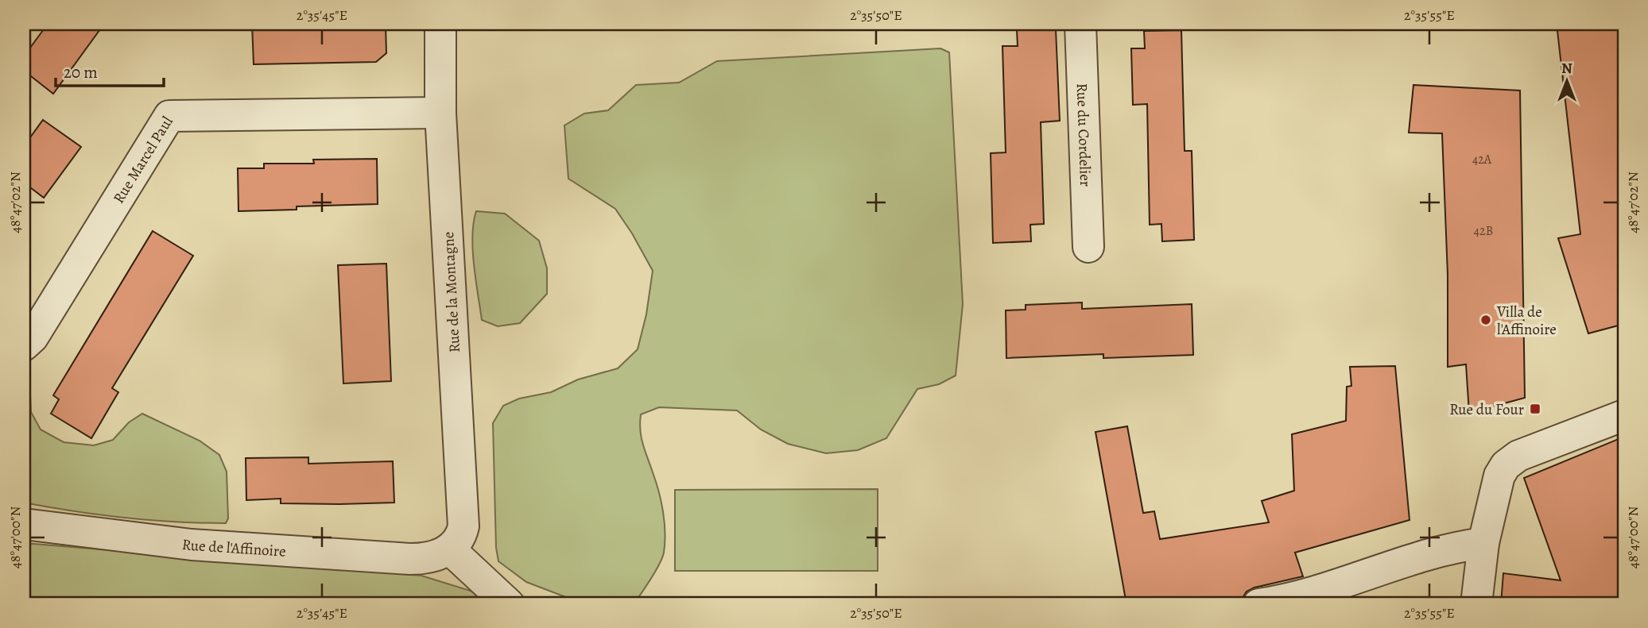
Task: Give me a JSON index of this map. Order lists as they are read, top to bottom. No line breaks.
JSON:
{"streets":{"street":["Rue du Cordelier","Rue Marcel Paul","Rue de la Montagne","Rue de l'Affinoire"]},"crossings":[["Rue Marcel Paul","Rue de la Montagne"],["Rue de la Montagne","Rue de l'Affinoire"]],"places":{"other":["Villa de l'Affinoire"],"transit":["Rue du Four"]},"house_numbers":["42A","42B"],"scale_bar":"20 m","north":"top","coordinates":["2°35'45\"E","2°35'50\"E","2°35'55\"E","48°47'02\"N","48°47'00\"N"]}
